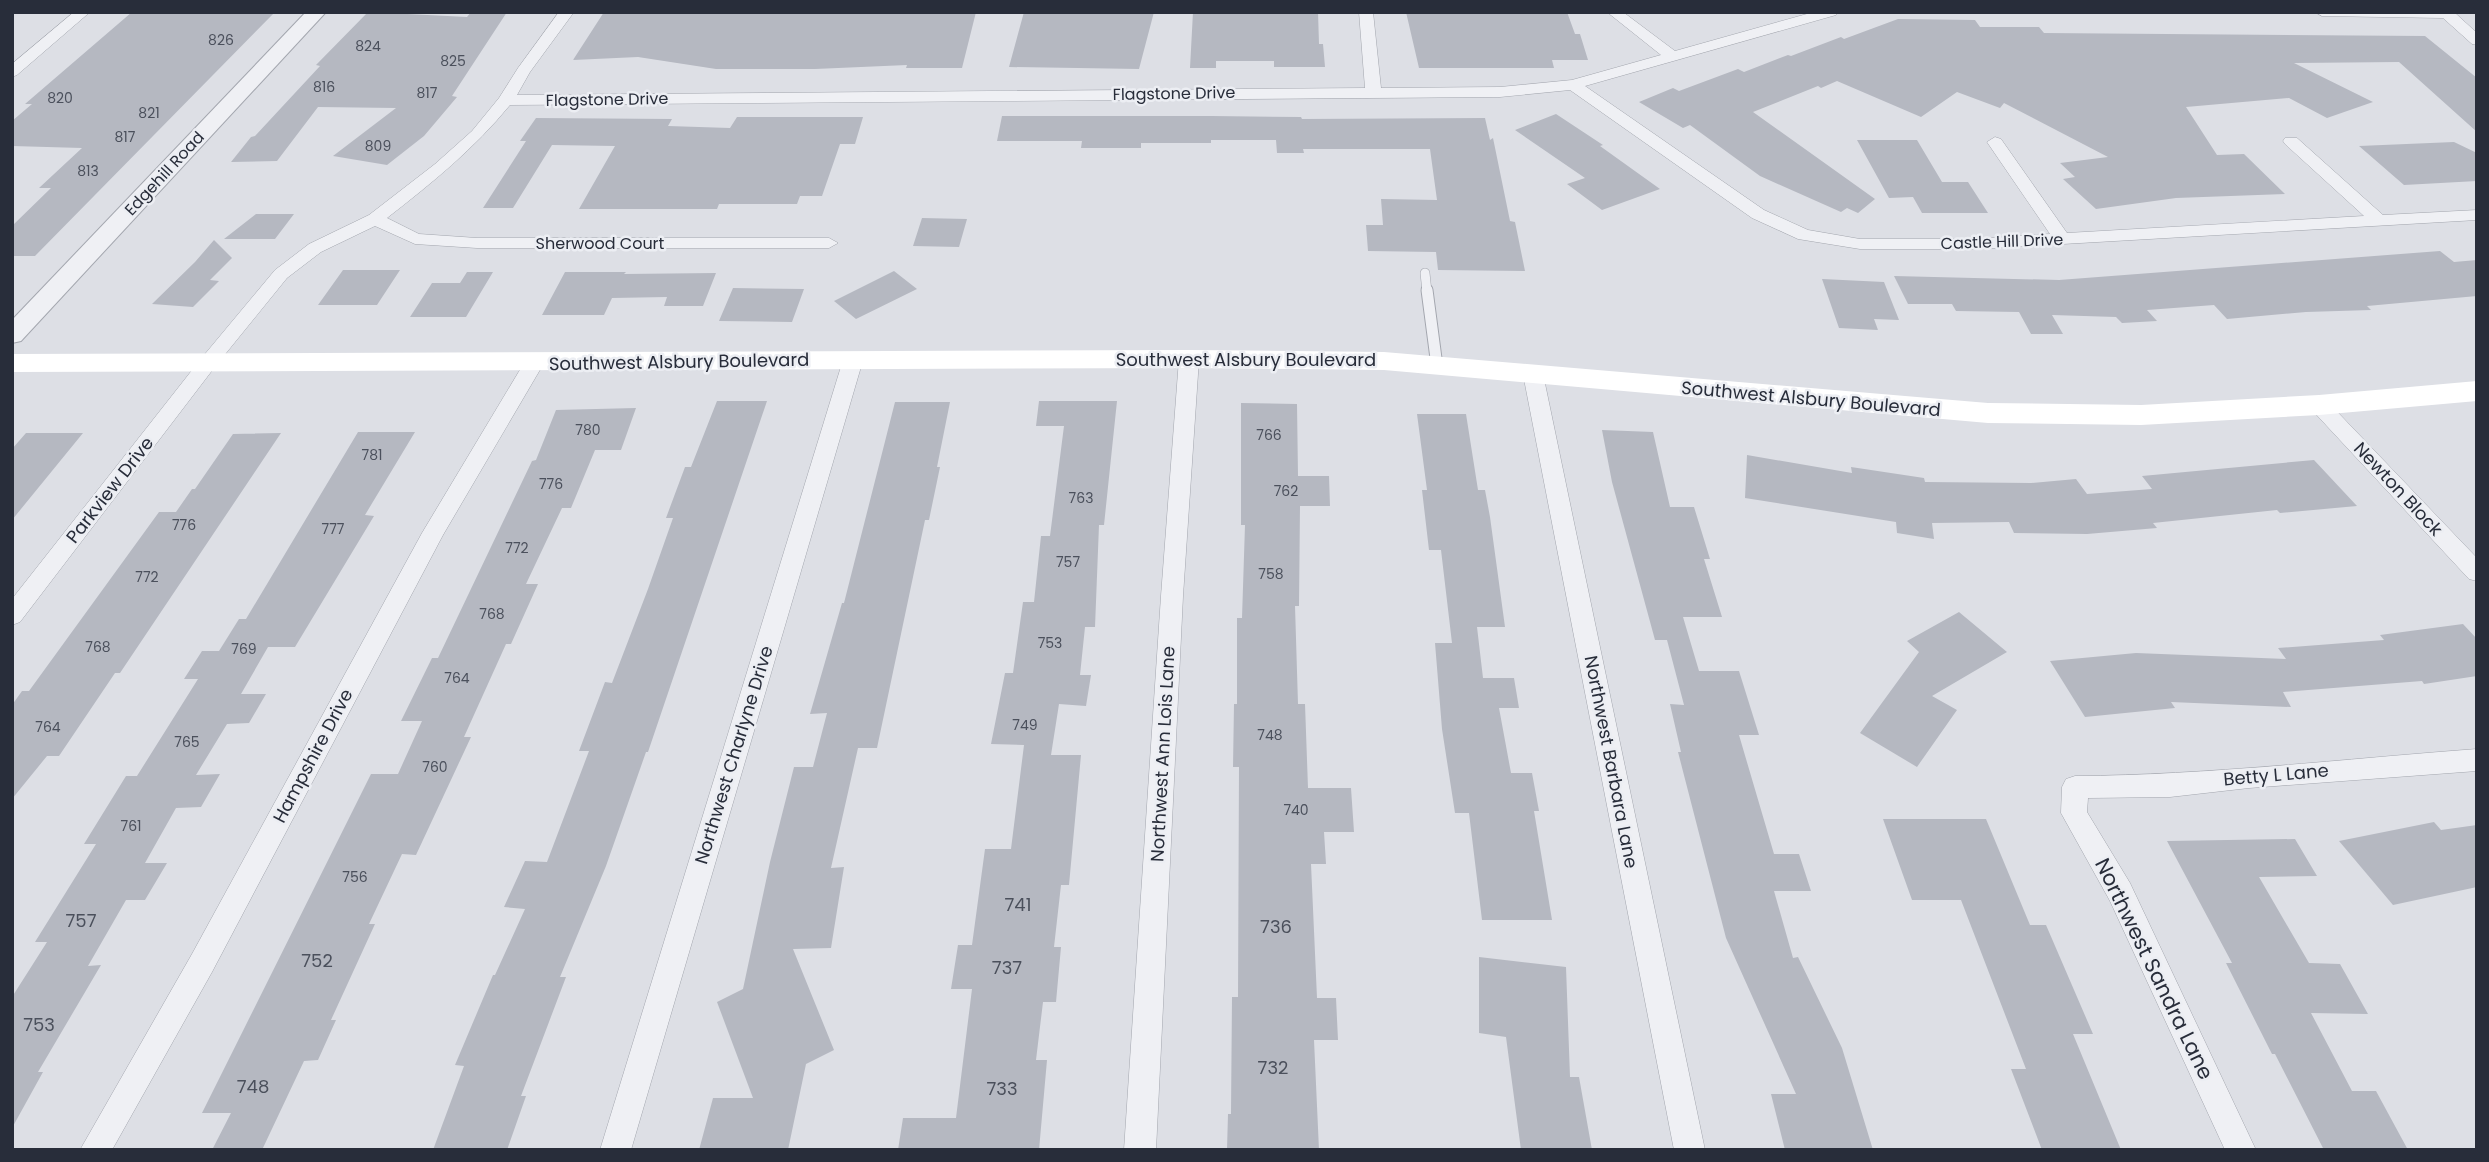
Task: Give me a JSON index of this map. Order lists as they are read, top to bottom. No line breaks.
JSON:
{"streets":{"main road":["Southwest Alsbury Boulevard"],"street":["Flagstone Drive","Edgehill Road","Castle Hill Drive","Sherwood Court","Newton Block","Parkview Drive","Northwest Ann Lois Lane","Northwest Charlyne Drive","Hampshire Drive","Northwest Barbara Lane","Betty L Lane","Northwest Sandra Lane"]},"crossings":[["Flagstone Drive","Castle Hill Drive"],["Flagstone Drive","Parkview Drive"],["Sherwood Court","Parkview Drive"],["Southwest Alsbury Boulevard","Newton Block"],["Southwest Alsbury Boulevard","Parkview Drive"],["Southwest Alsbury Boulevard","Northwest Ann Lois Lane"],["Southwest Alsbury Boulevard","Northwest Charlyne Drive"],["Southwest Alsbury Boulevard","Hampshire Drive"],["Southwest Alsbury Boulevard","Northwest Barbara Lane"],["Betty L Lane","Northwest Sandra Lane"]],"house_numbers":["826","824","825","816","817","820","821","817","809","813","780","766","781","776","762","763","776","777","772","757","758","772","768","753","768","769","764","749","764","748","765","760","740","761","756","741","757","736","752","737","753","732","748","733"]}
